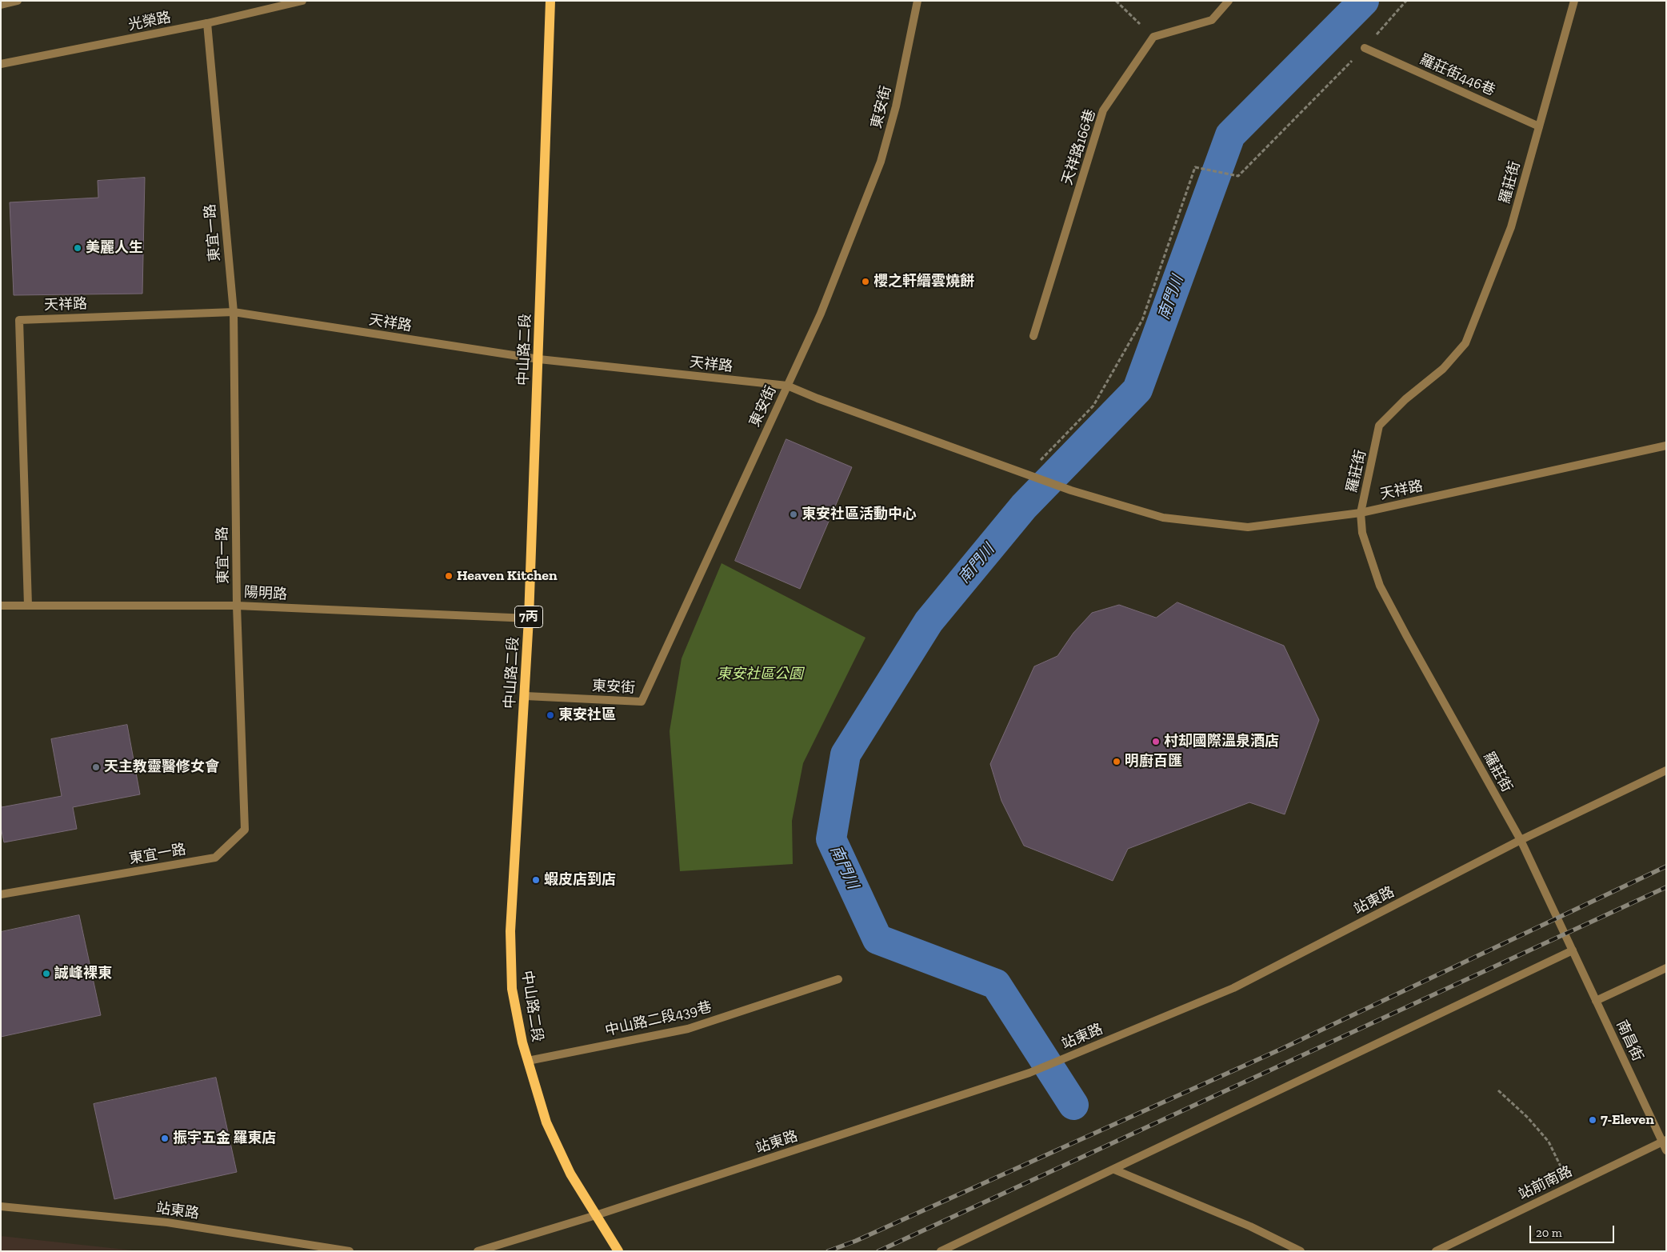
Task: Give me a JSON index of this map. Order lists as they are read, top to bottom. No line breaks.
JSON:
{"streets":{"main road":["中山路二段","7丙"],"street":["光榮路","羅莊街446巷","東安街","天祥路166巷","羅莊街","東宜一路","天祥路","陽明路","站東路","中山路二段439巷","南昌街","站前南路"]},"crossings":[["光榮路","東宜一路"],["羅莊街446巷","羅莊街"],["東安街","天祥路"],["東安街","中山路二段"],["羅莊街","天祥路"],["羅莊街","站東路"],["羅莊街","南昌街"],["東宜一路","天祥路"],["東宜一路","陽明路"],["天祥路","中山路二段"],["天祥路","陽明路"],["中山路二段","陽明路"],["中山路二段","站東路"],["中山路二段","中山路二段439巷"],["南昌街","站前南路"]],"water":["南門川"],"parks":["東安社區公園"],"places":["美麗人生","櫻之軒縉雲燒餅","東安社區活動中心","Heaven Kitchen","東安社區","村却國際溫泉酒店","明廚百匯","天主教靈醫修女會","蝦皮店到店","誠峰裸東","7-Eleven","振宇五金 羅東店"],"scale_bar":"20 m"}
